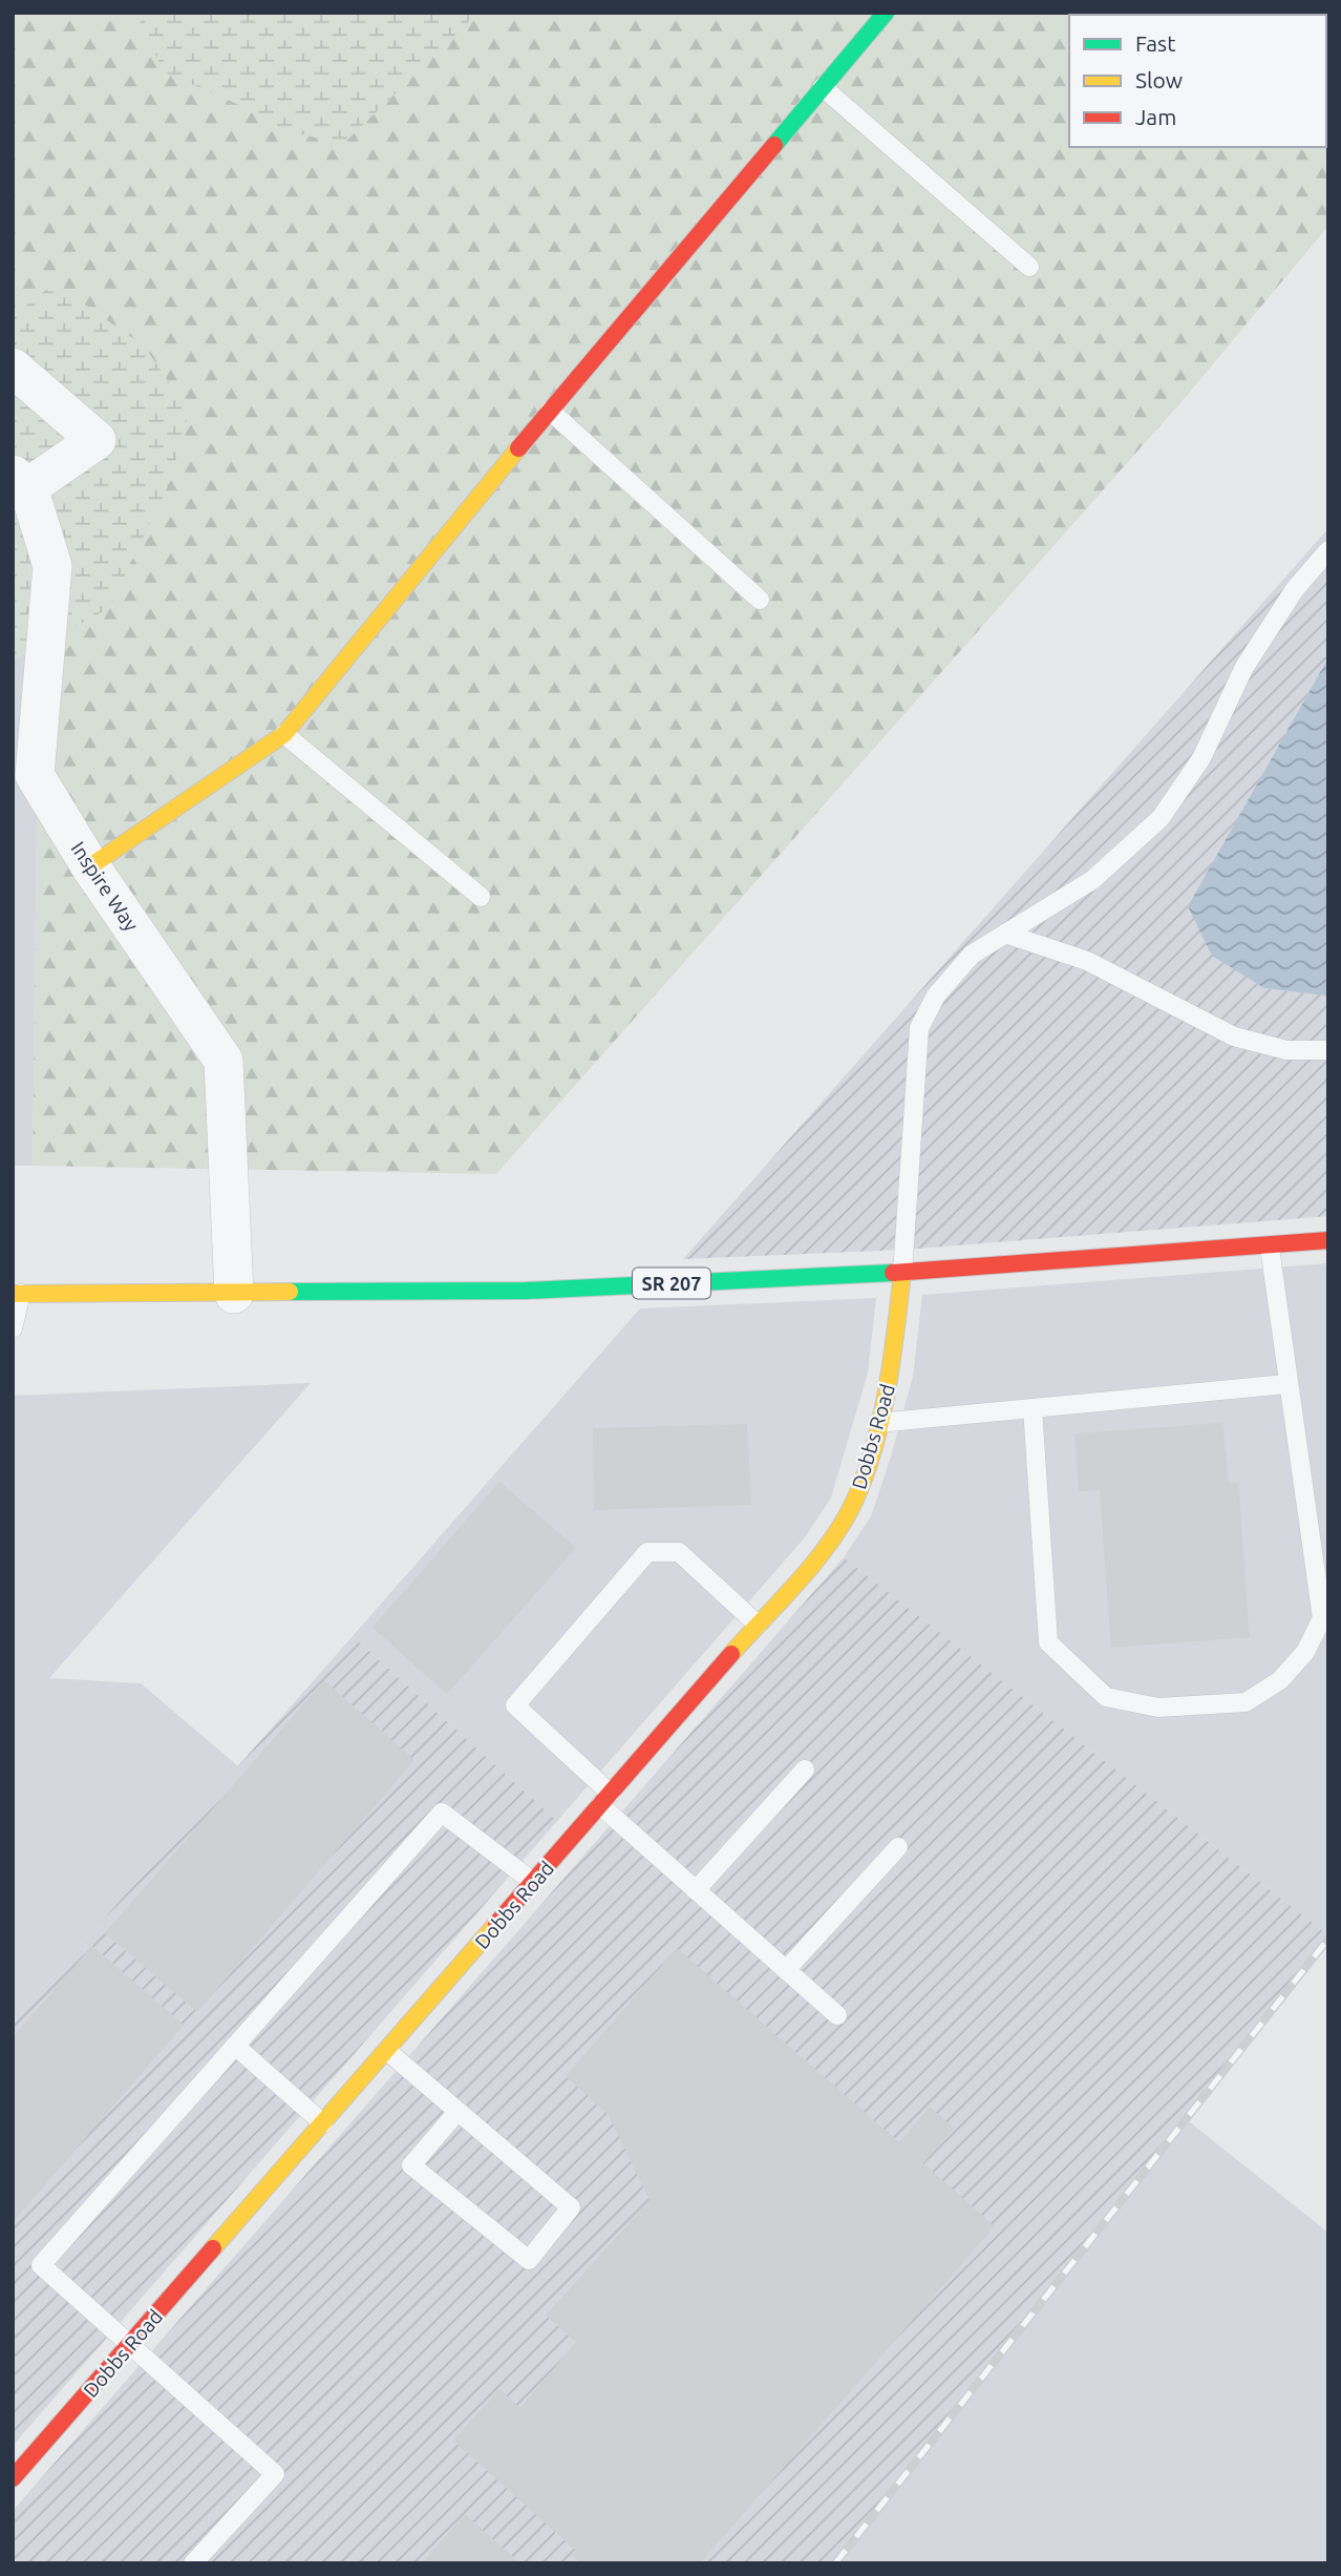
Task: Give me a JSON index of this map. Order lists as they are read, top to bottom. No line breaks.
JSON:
{"streets":{"main road":["SR 207","Dobbs Road"],"street":["Inspire Way"]},"crossings":[["Inspire Way","SR 207"],["SR 207","Dobbs Road"]],"legend":["Fast","Slow","Jam"]}
